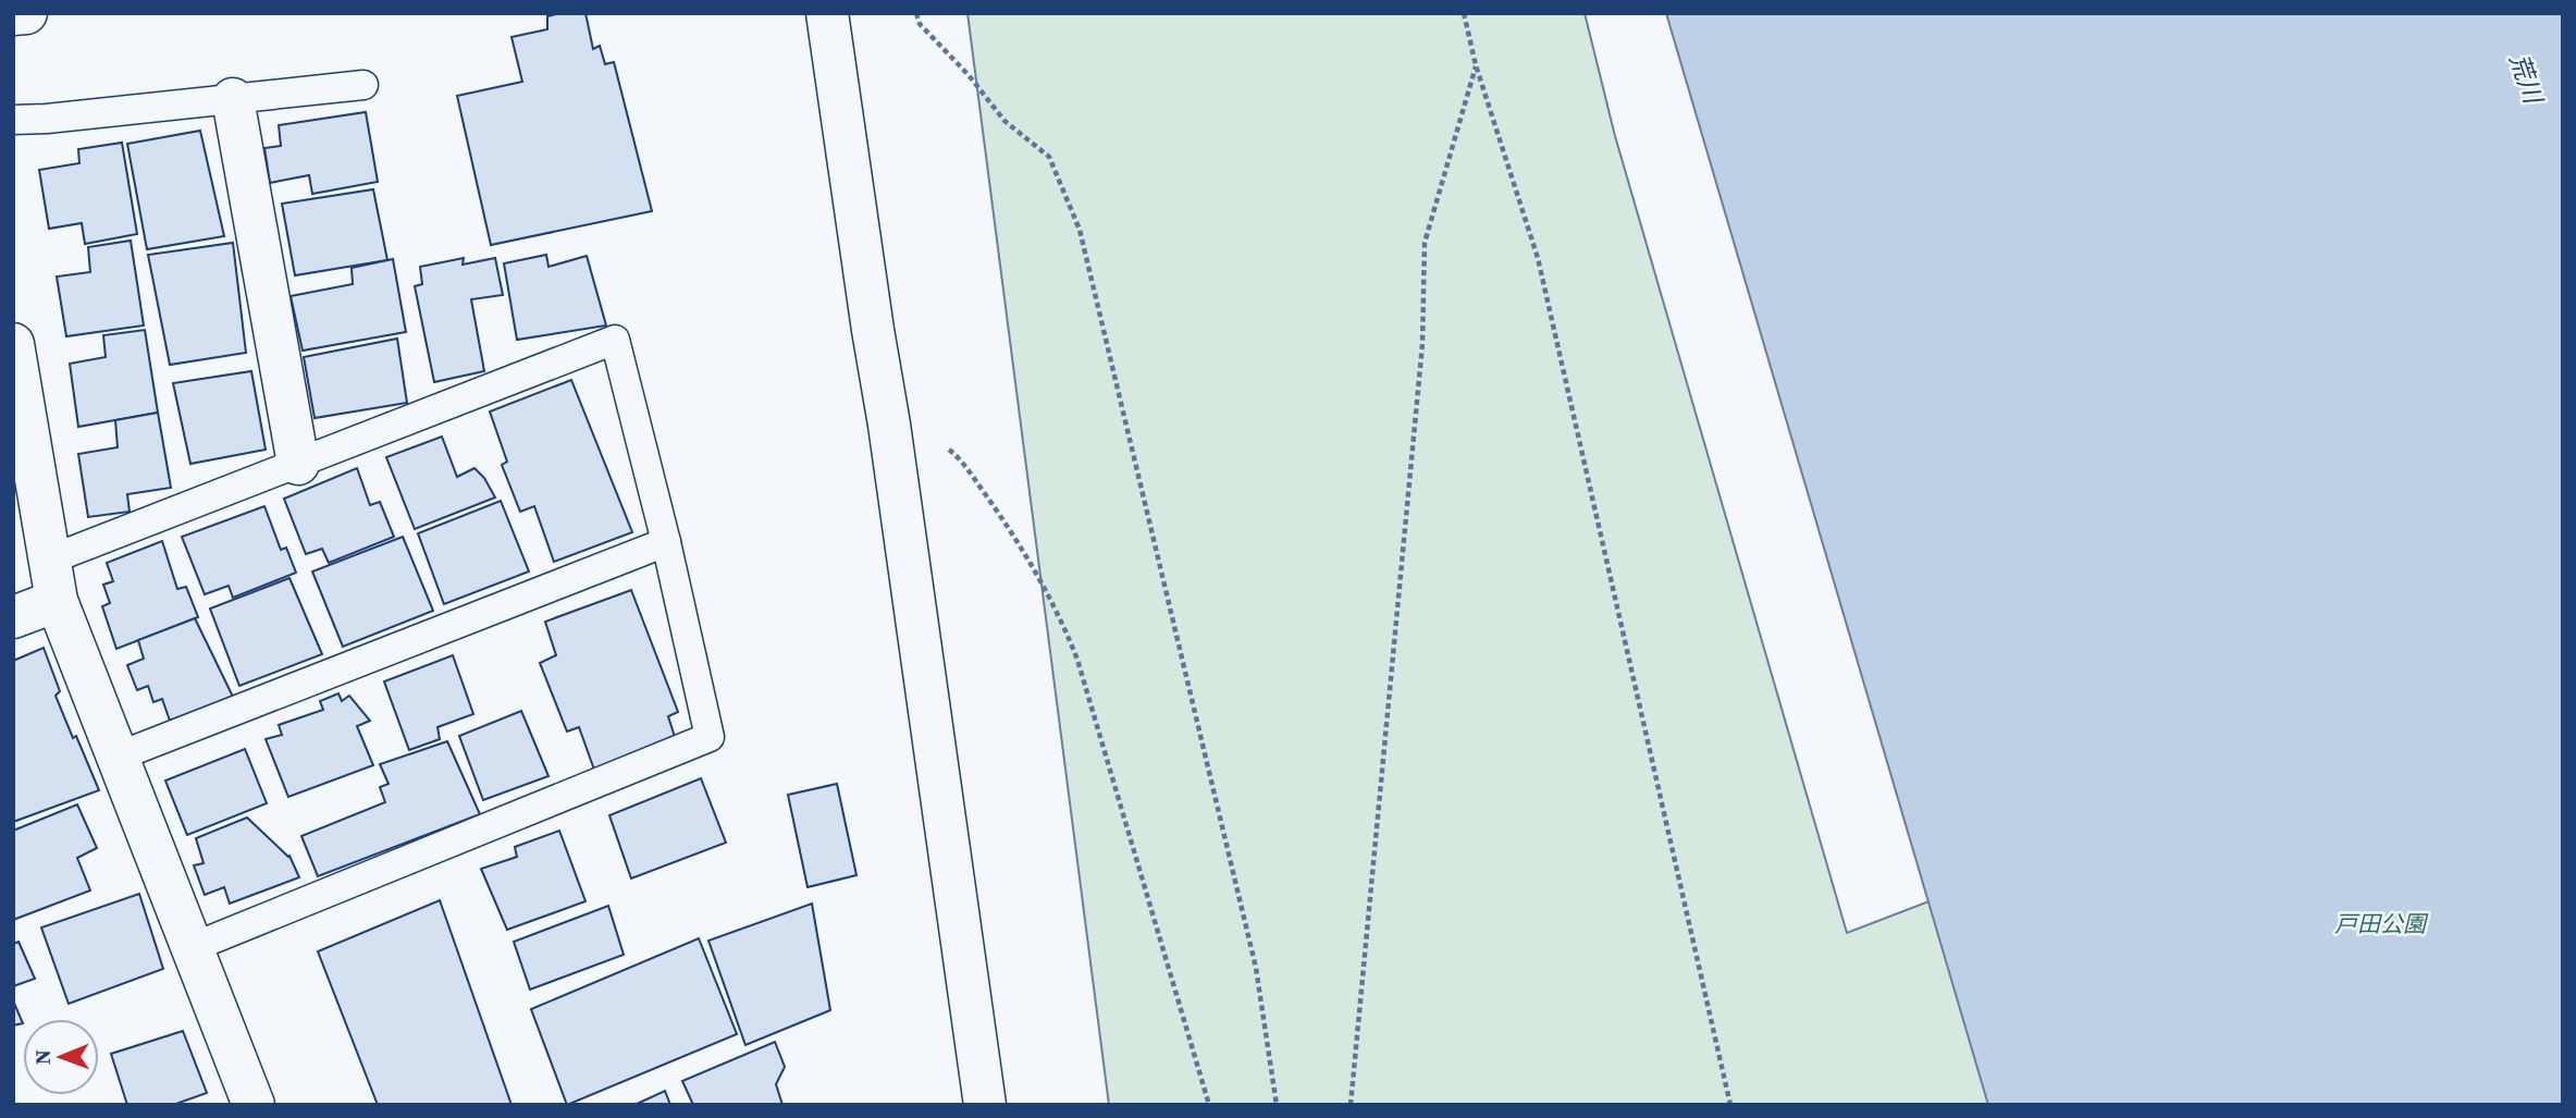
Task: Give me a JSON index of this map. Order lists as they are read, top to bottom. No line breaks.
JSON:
{"water":["荒川"],"parks":["戸田公園"],"north":"left"}
